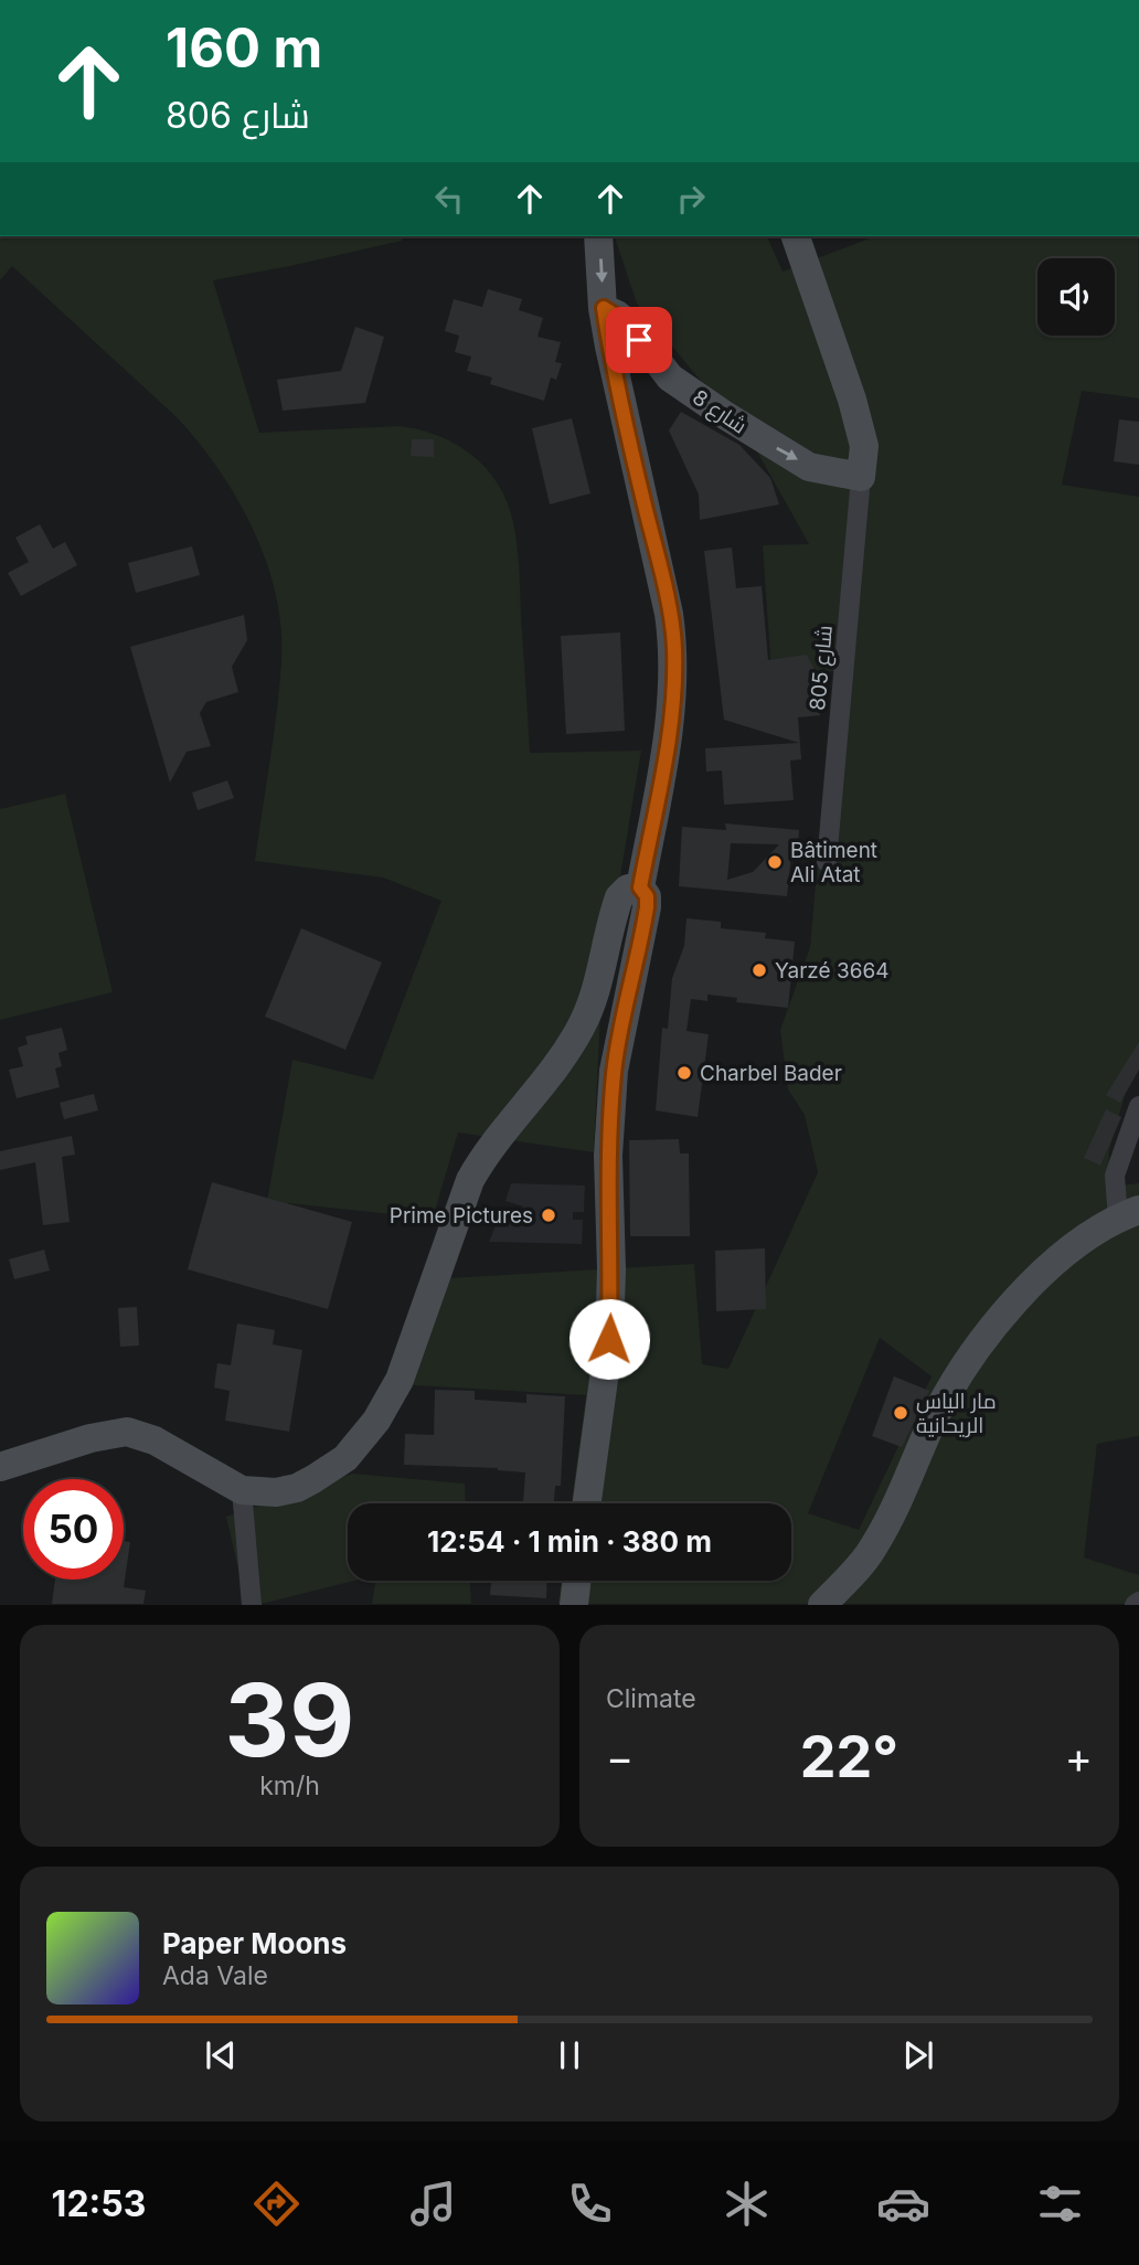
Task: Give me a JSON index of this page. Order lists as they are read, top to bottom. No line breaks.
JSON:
{"streets":{"main road":["شارع 8"],"street":["شارع 805"]},"crossings":[["شارع 8","شارع 805"]],"one_way":["شارع 8"],"places":["Bâtiment Ali Atat","Yarzé 3664","Charbel Bader","Prime Pictures","مار الياس الريحانية"],"page":{"turn":["160 m","شارع 806"],"limit":"50","trip":"12:54 · 1 min · 380 m","tile":[["39","km/h"],"Climate"],"heat":["−","22°","+"],"song":["Paper Moons","Ada Vale"],"tabs":"12:53"}}
